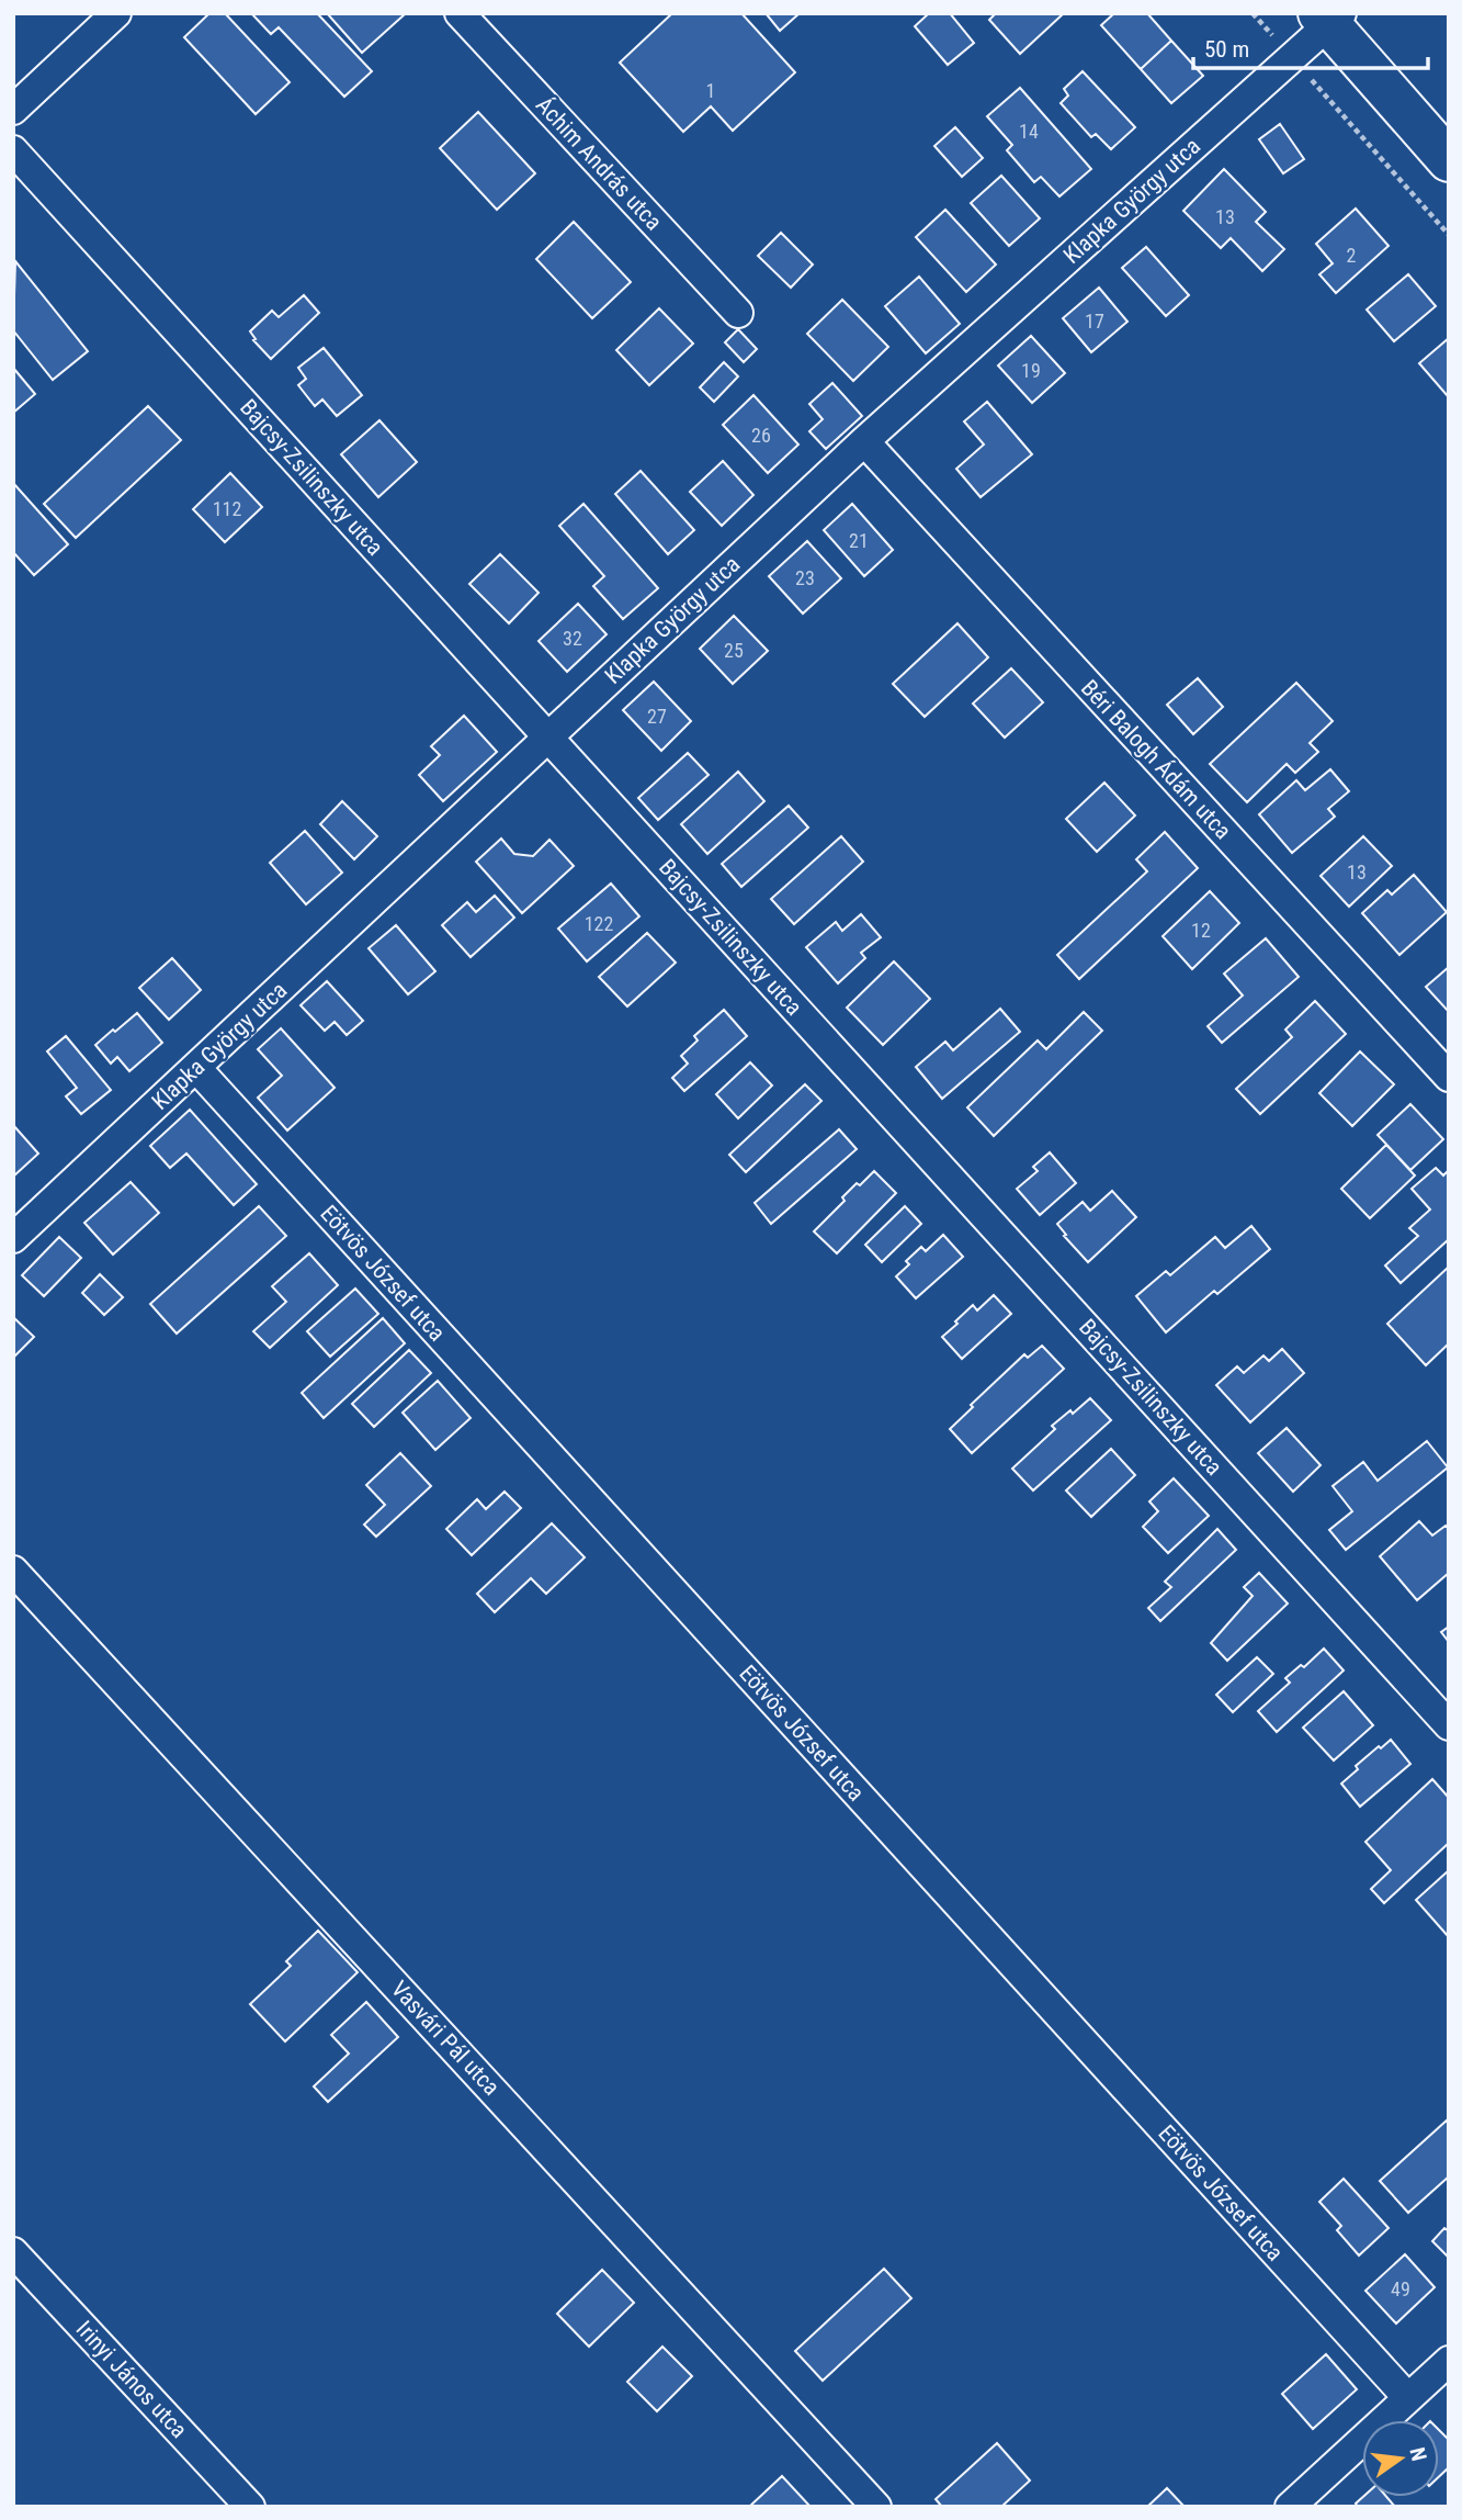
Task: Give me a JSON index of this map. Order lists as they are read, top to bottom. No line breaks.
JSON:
{"streets":{"street":["Áchim András utca","Klapka György utca","Bajcsy-Zsilinszky utca","Béri Balogh Ádám utca","Eötvös József utca","Vasvári Pál utca","Irinyi János utca"]},"crossings":[["Klapka György utca","Bajcsy-Zsilinszky utca"],["Klapka György utca","Béri Balogh Ádám utca"],["Klapka György utca","Eötvös József utca"]],"house_numbers":["1","14","13","2","17","19","26","112","21","23","32","25","27","13","122","12","49"],"scale_bar":"50 m","north":"right"}
